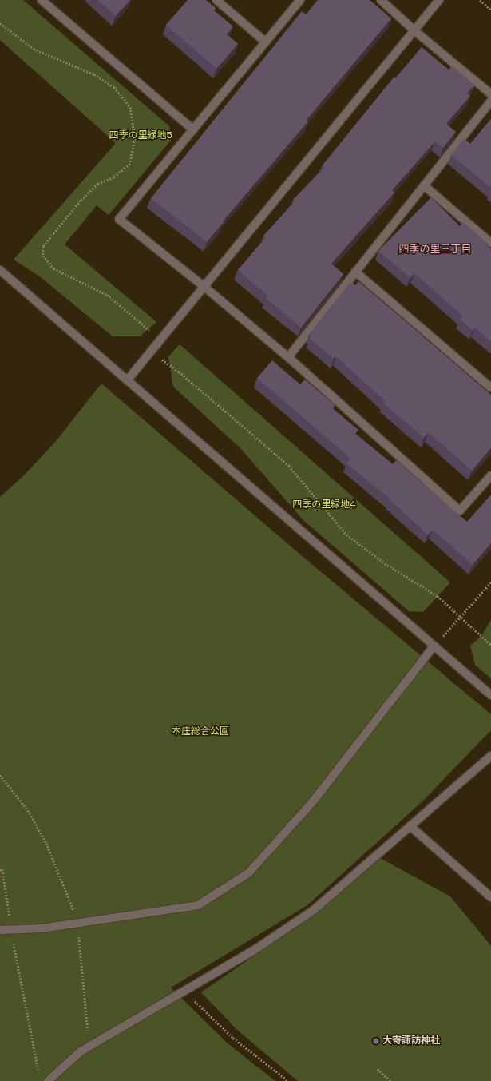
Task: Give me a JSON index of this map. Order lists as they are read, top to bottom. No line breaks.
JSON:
{"districts":["四季の里三丁目"],"parks":["四季の里緑地5","四季の里緑地4","本庄総合公園"],"places":["大寄諏訪神社"]}
